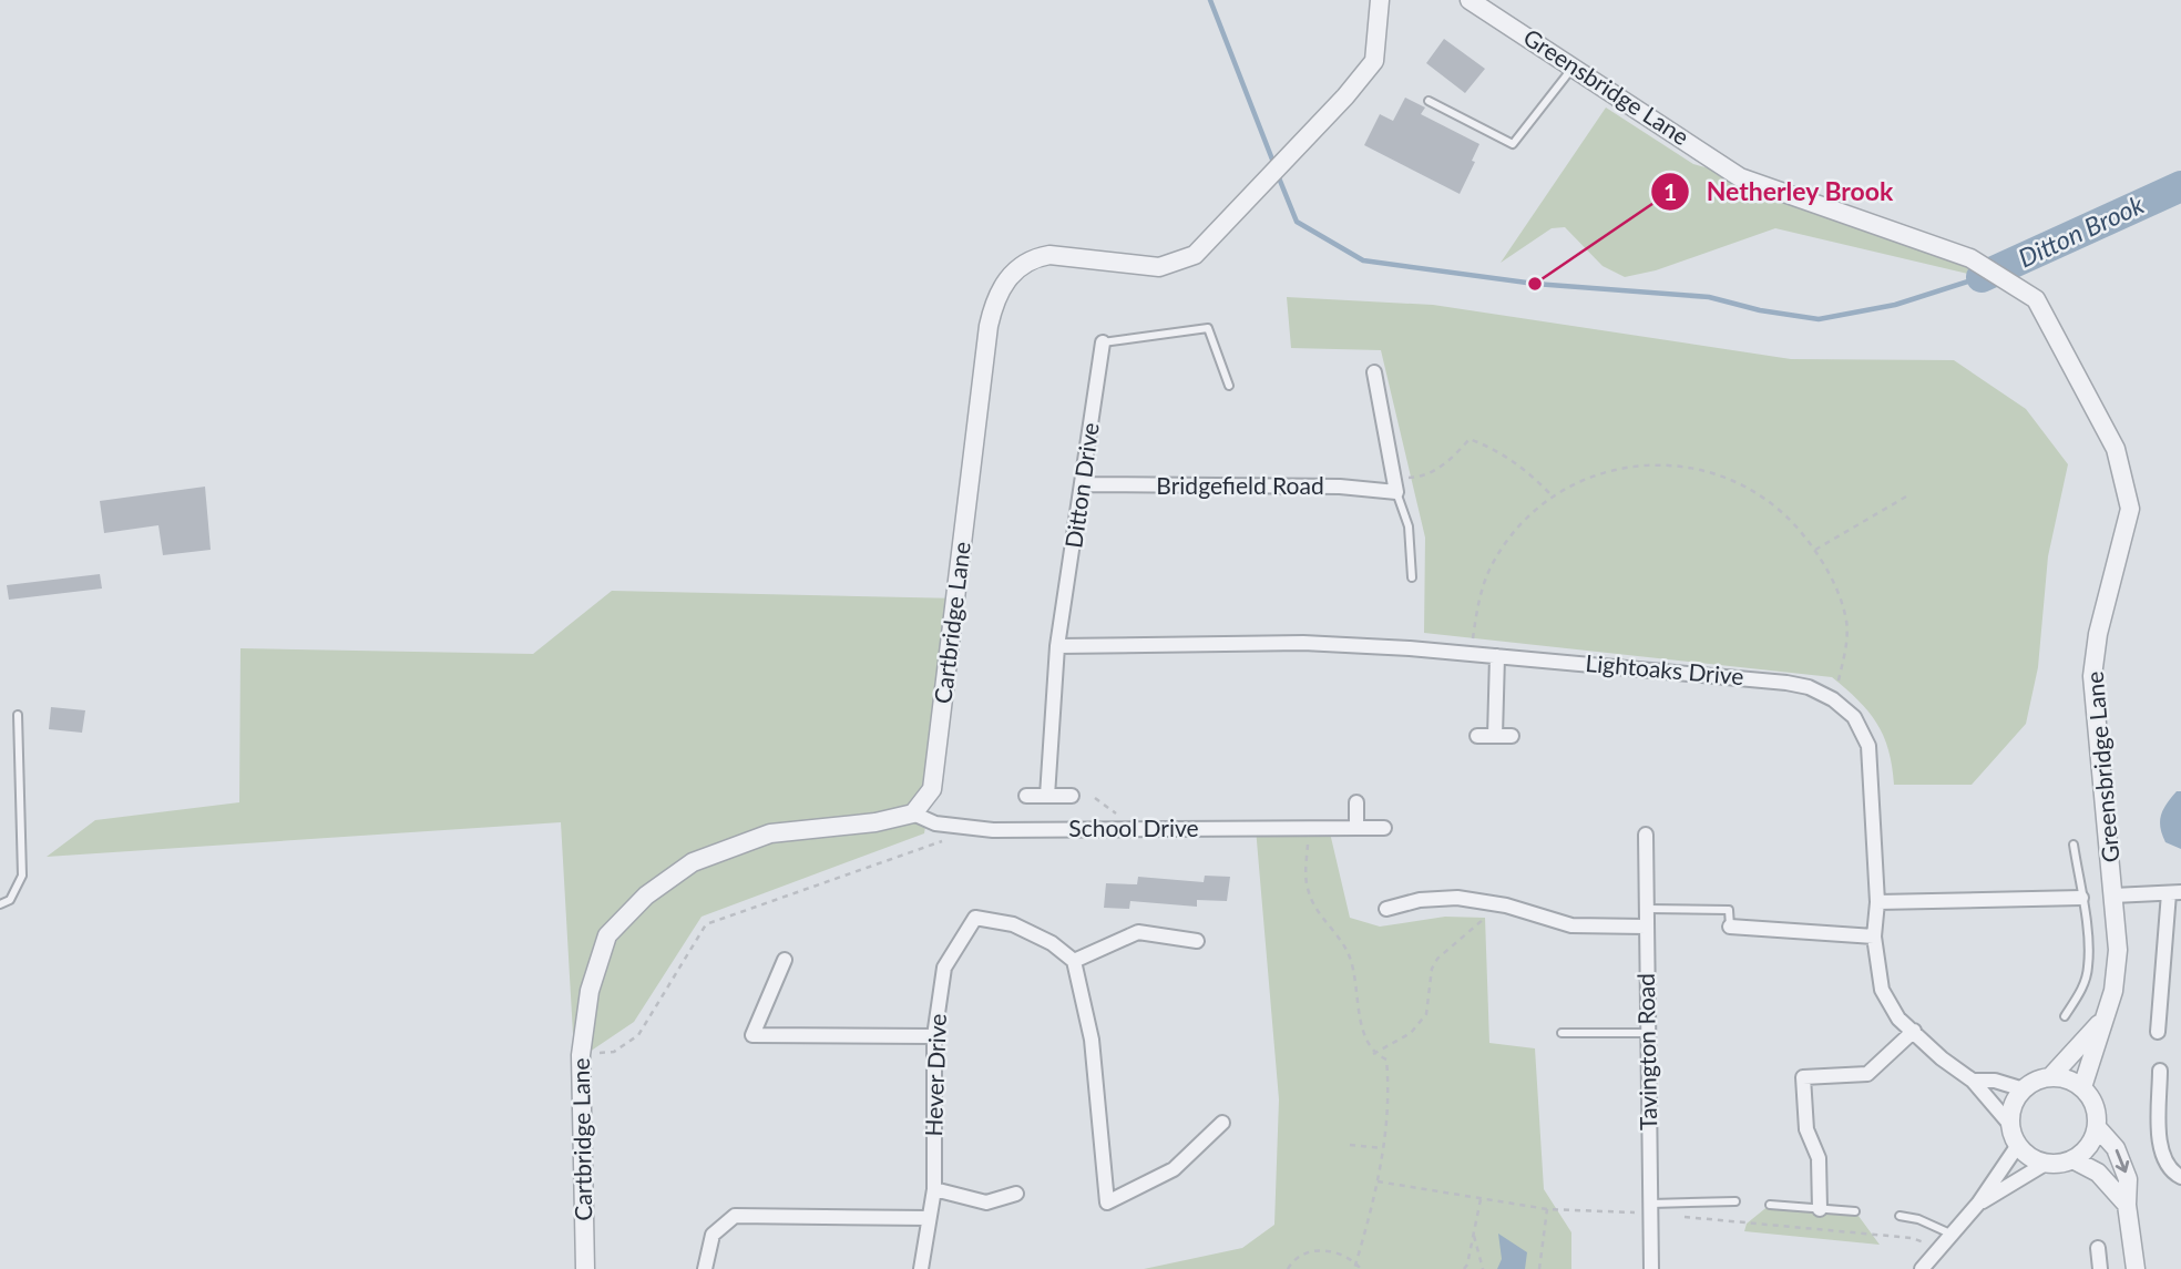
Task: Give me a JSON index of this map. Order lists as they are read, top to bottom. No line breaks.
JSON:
{"streets":{"street":["Greensbridge Lane","Ditton Drive","Bridgefield Road","Cartbridge Lane","Lightoaks Drive","School Drive","Tavington Road","Hever Drive"]},"crossings":[["Greensbridge Lane","Lightoaks Drive"],["Ditton Drive","Bridgefield Road"],["Ditton Drive","Lightoaks Drive"],["Cartbridge Lane","School Drive"]],"water":["Ditton Brook"],"places":["Netherley Brook"]}
